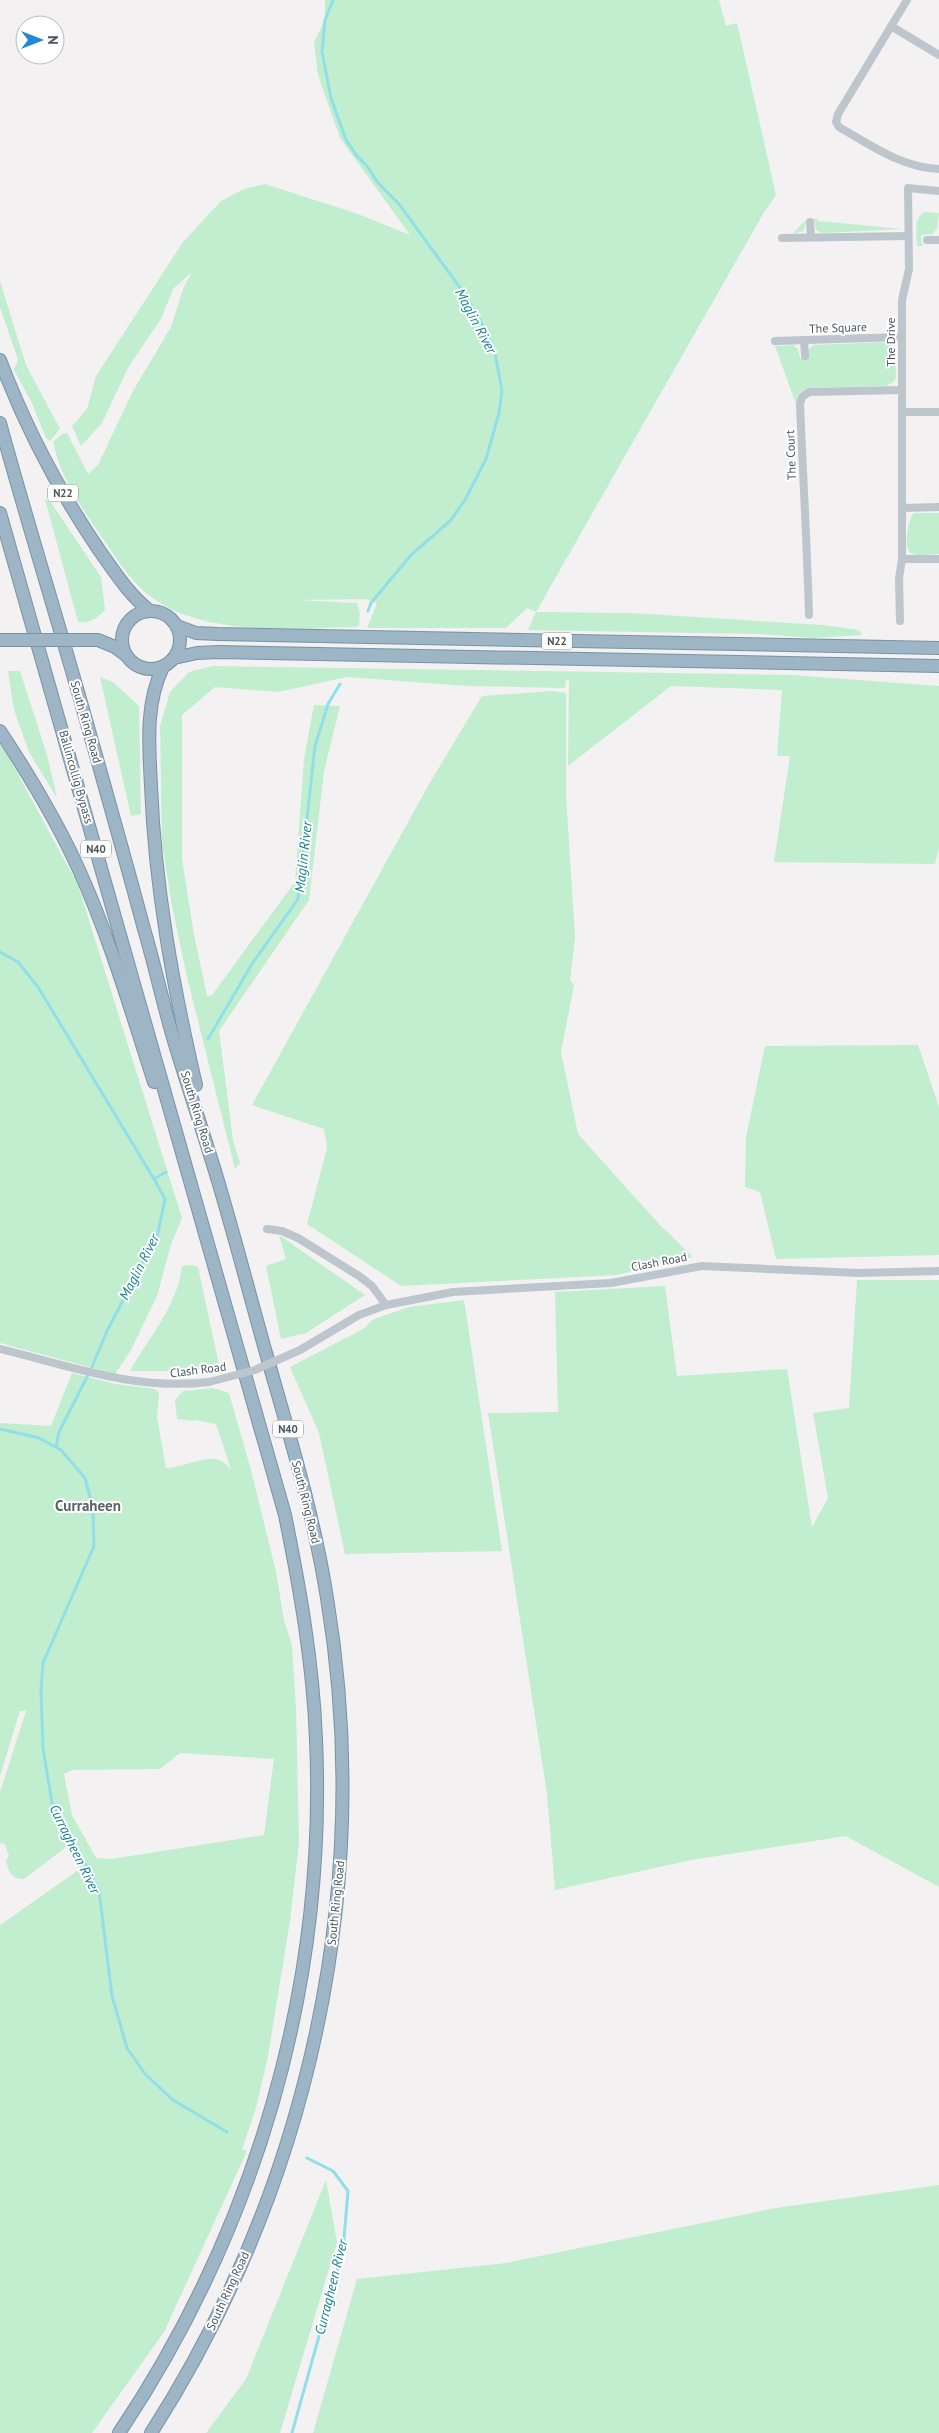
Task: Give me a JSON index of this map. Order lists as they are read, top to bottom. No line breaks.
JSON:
{"streets":{"highway":["N22","South Ring Road","Ballincollig Bypass","N40"],"street":["The Square","The Drive","The Court","Clash Road"]},"crossings":[["The Square","The Drive"],["The Drive","The Court"],["South Ring Road","Ballincollig Bypass"]],"districts":["Curraheen"],"water":["Maglin River","Curragheen River"],"north":"right"}
